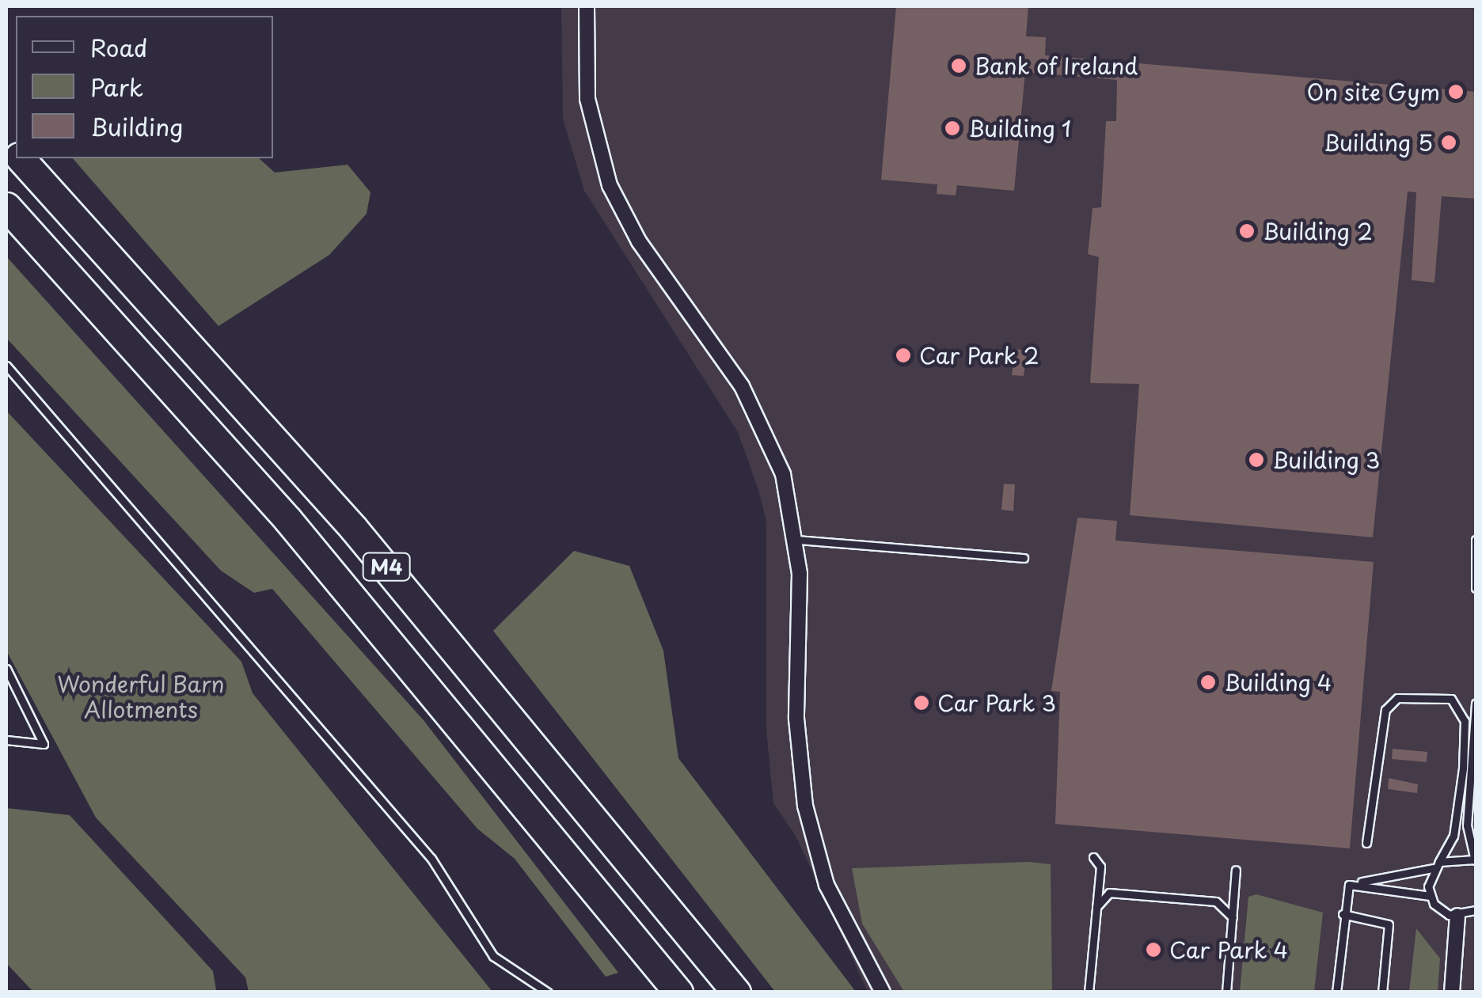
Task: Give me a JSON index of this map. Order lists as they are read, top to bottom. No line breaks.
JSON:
{"streets":{"highway":["M4"]},"parks":["Wonderful Barn Allotments"],"places":["Bank of Ireland","On site Gym","Building 1","Building 5","Building 2","Car Park 2","Building 3","Building 4","Car Park 3","Car Park 4"],"legend":["Road","Park","Building"]}
